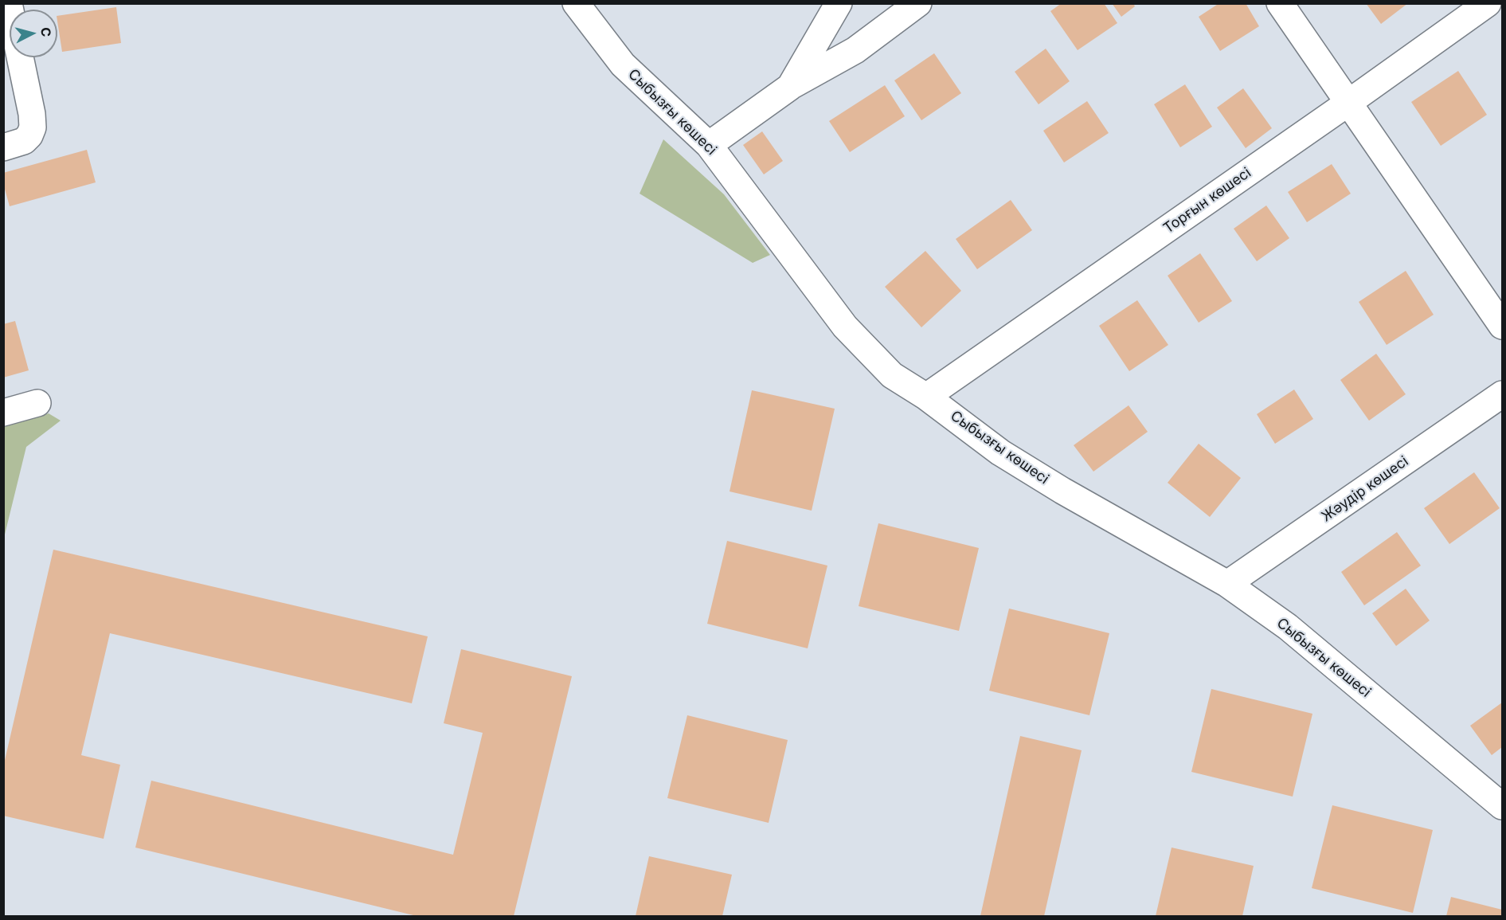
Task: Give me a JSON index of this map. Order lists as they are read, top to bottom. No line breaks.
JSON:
{"streets":{"street":["Сыбызғы көшесі","Торғын көшесі","Жәудір көшесі"]},"crossings":[["Сыбызғы көшесі","Торғын көшесі"],["Сыбызғы көшесі","Жәудір көшесі"]],"north":"right"}
